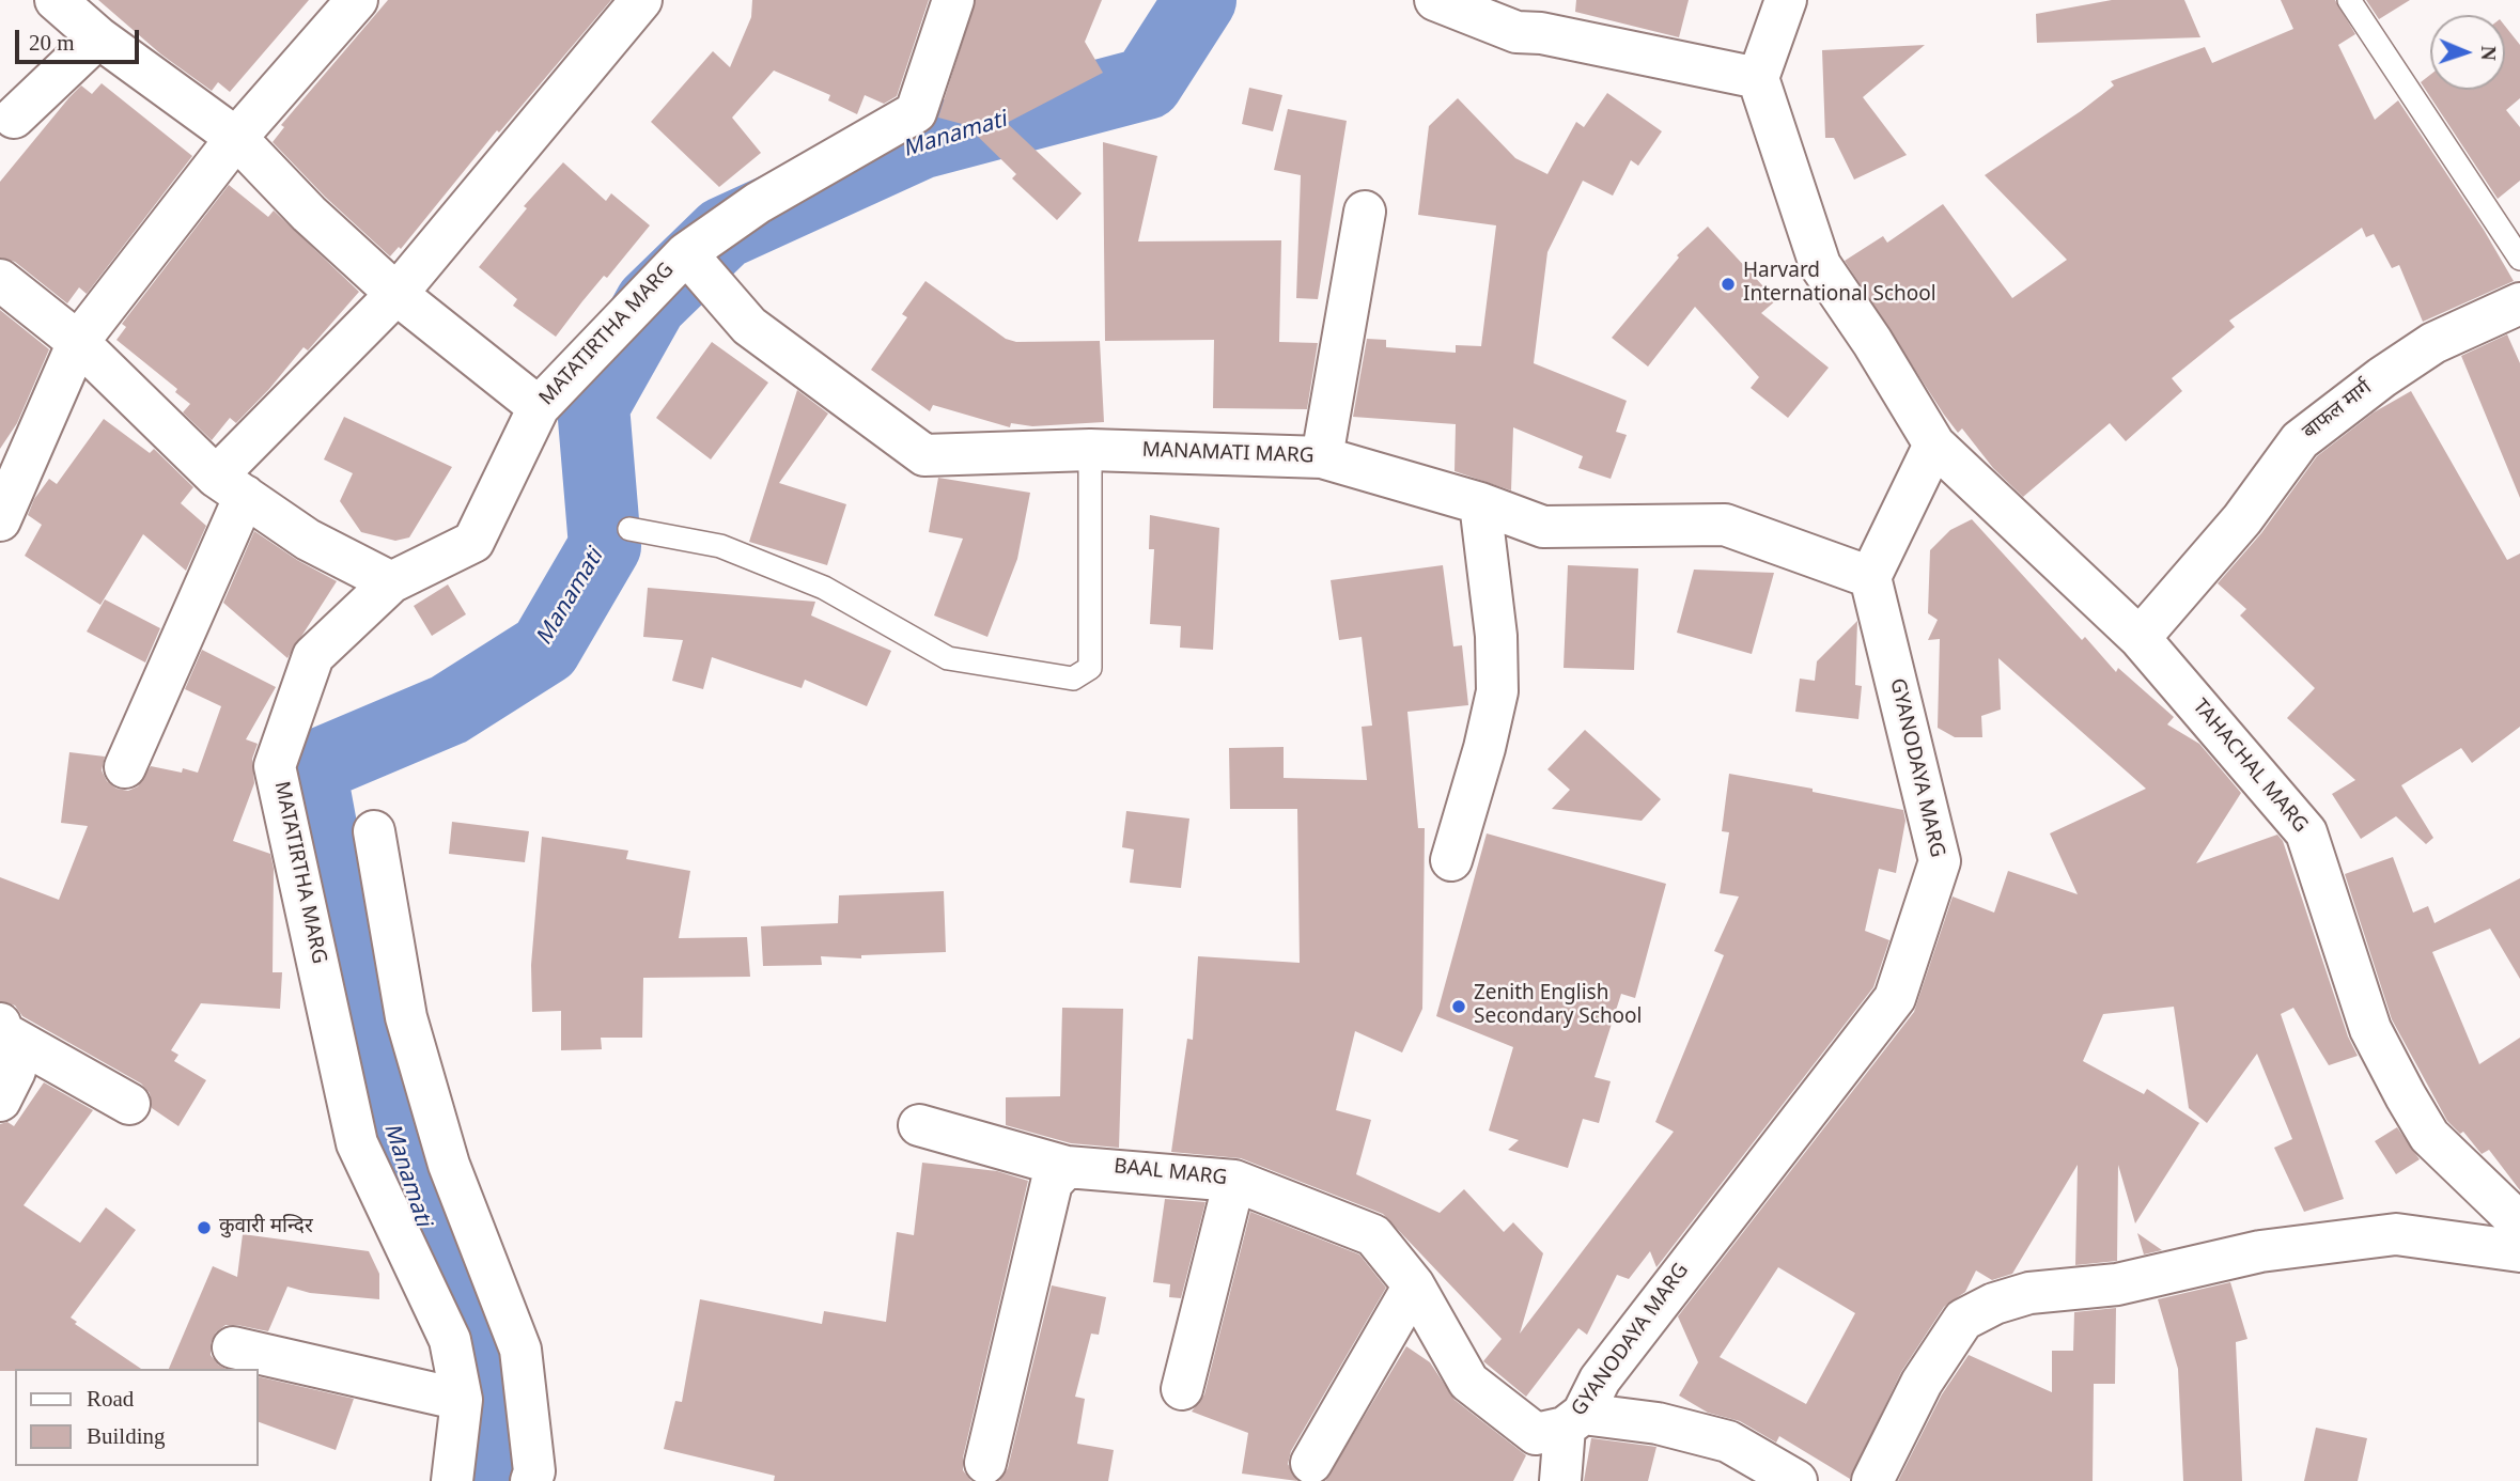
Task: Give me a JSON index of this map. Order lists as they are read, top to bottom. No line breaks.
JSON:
{"streets":{"street":["MATATIRTHA MARG","बाफल मार्ग","MANAMATI MARG","TAHACHAL MARG","GYANODAYA MARG","BAAL MARG"]},"crossings":[["MATATIRTHA MARG","MANAMATI MARG"],["बाफल मार्ग","TAHACHAL MARG"],["MANAMATI MARG","GYANODAYA MARG"],["GYANODAYA MARG","BAAL MARG"]],"water":["Manamati"],"places":["Harvard International School","Zenith English Secondary School","कुवारी मन्दिर"],"legend":["Road","Building"],"scale_bar":"20 m","north":"right"}
